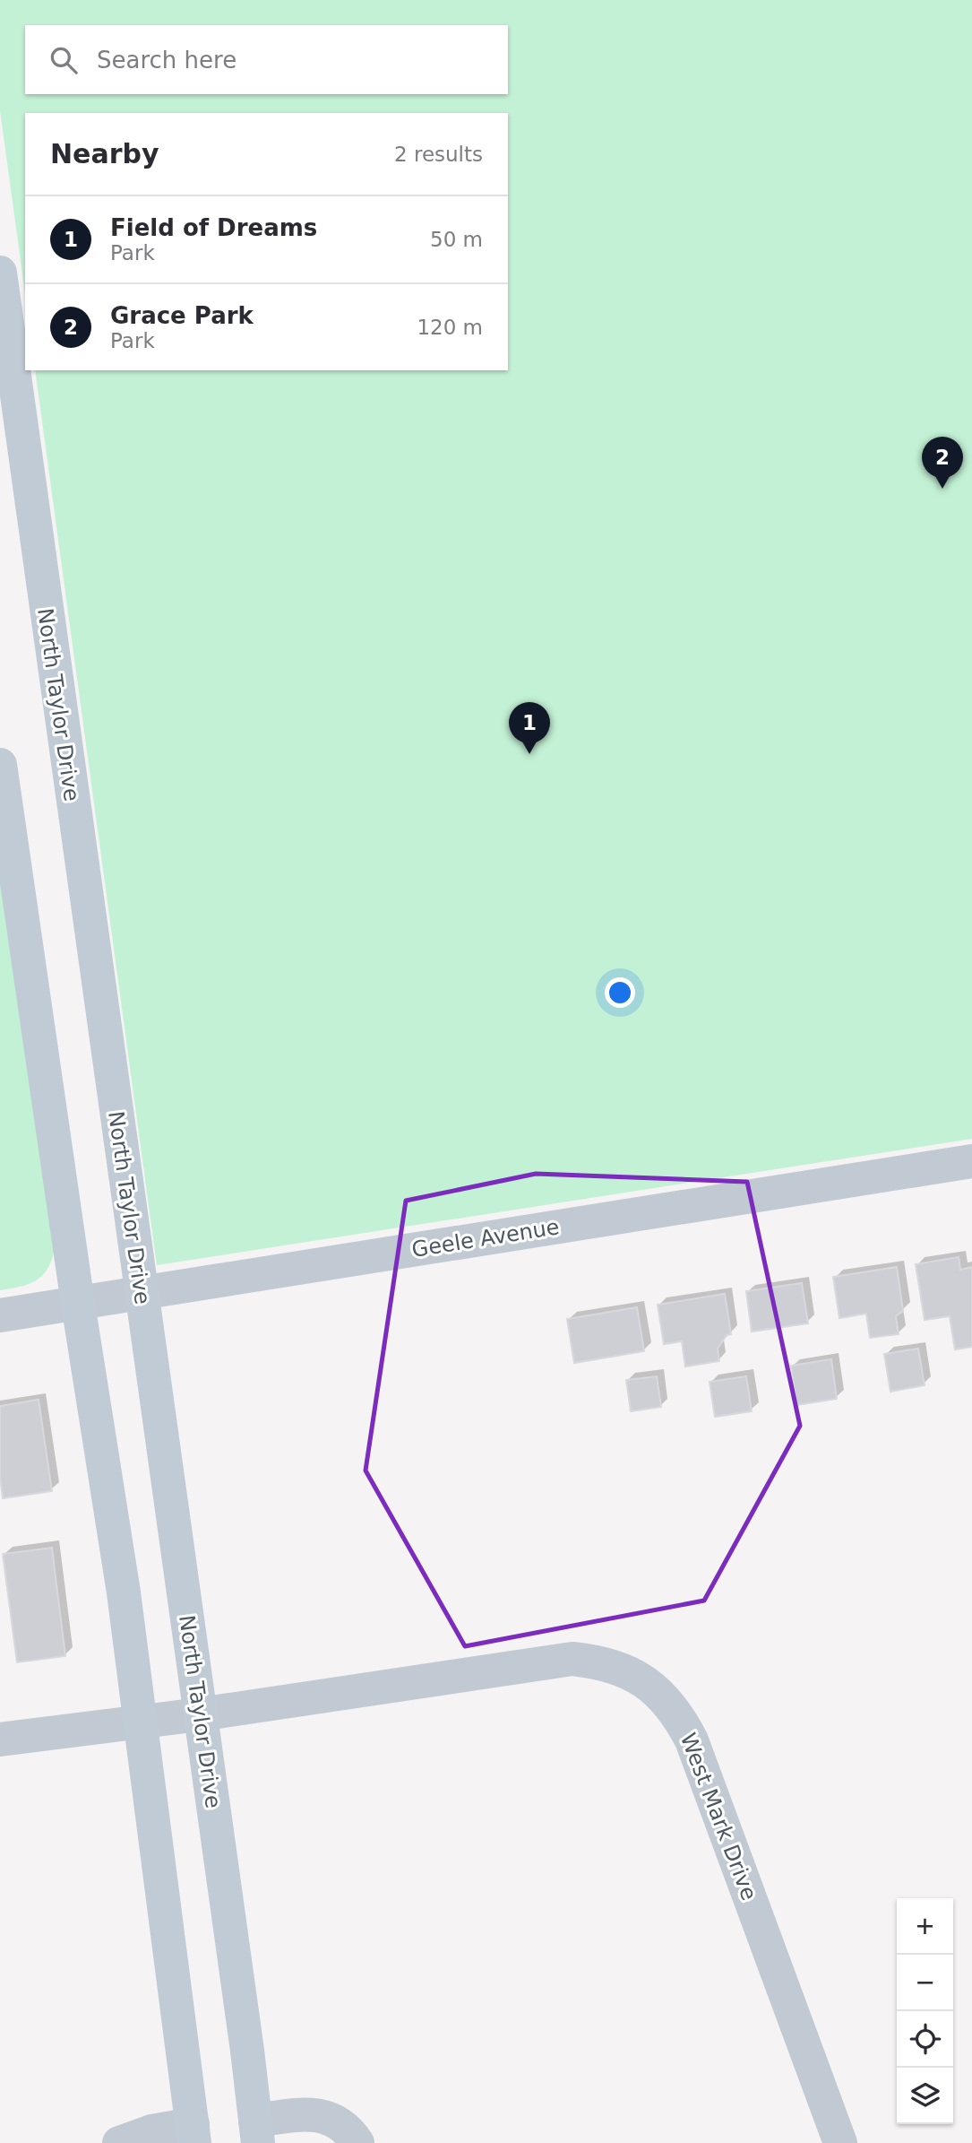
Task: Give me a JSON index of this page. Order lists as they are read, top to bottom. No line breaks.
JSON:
{"streets":{"main road":["North Taylor Drive"],"street":["Geele Avenue","West Mark Drive"]},"crossings":[["North Taylor Drive","Geele Avenue"],["North Taylor Drive","West Mark Drive"]],"page":{"search":"Search here","heading":["Nearby","2 results"],"list":[{"mark":"1","name":"Field of Dreams","note":"Park","value":"50 m"},{"mark":"2","name":"Grace Park","note":"Park","value":"120 m"}],"pins":["2","1"],"map_buttons":["+","−"]}}
